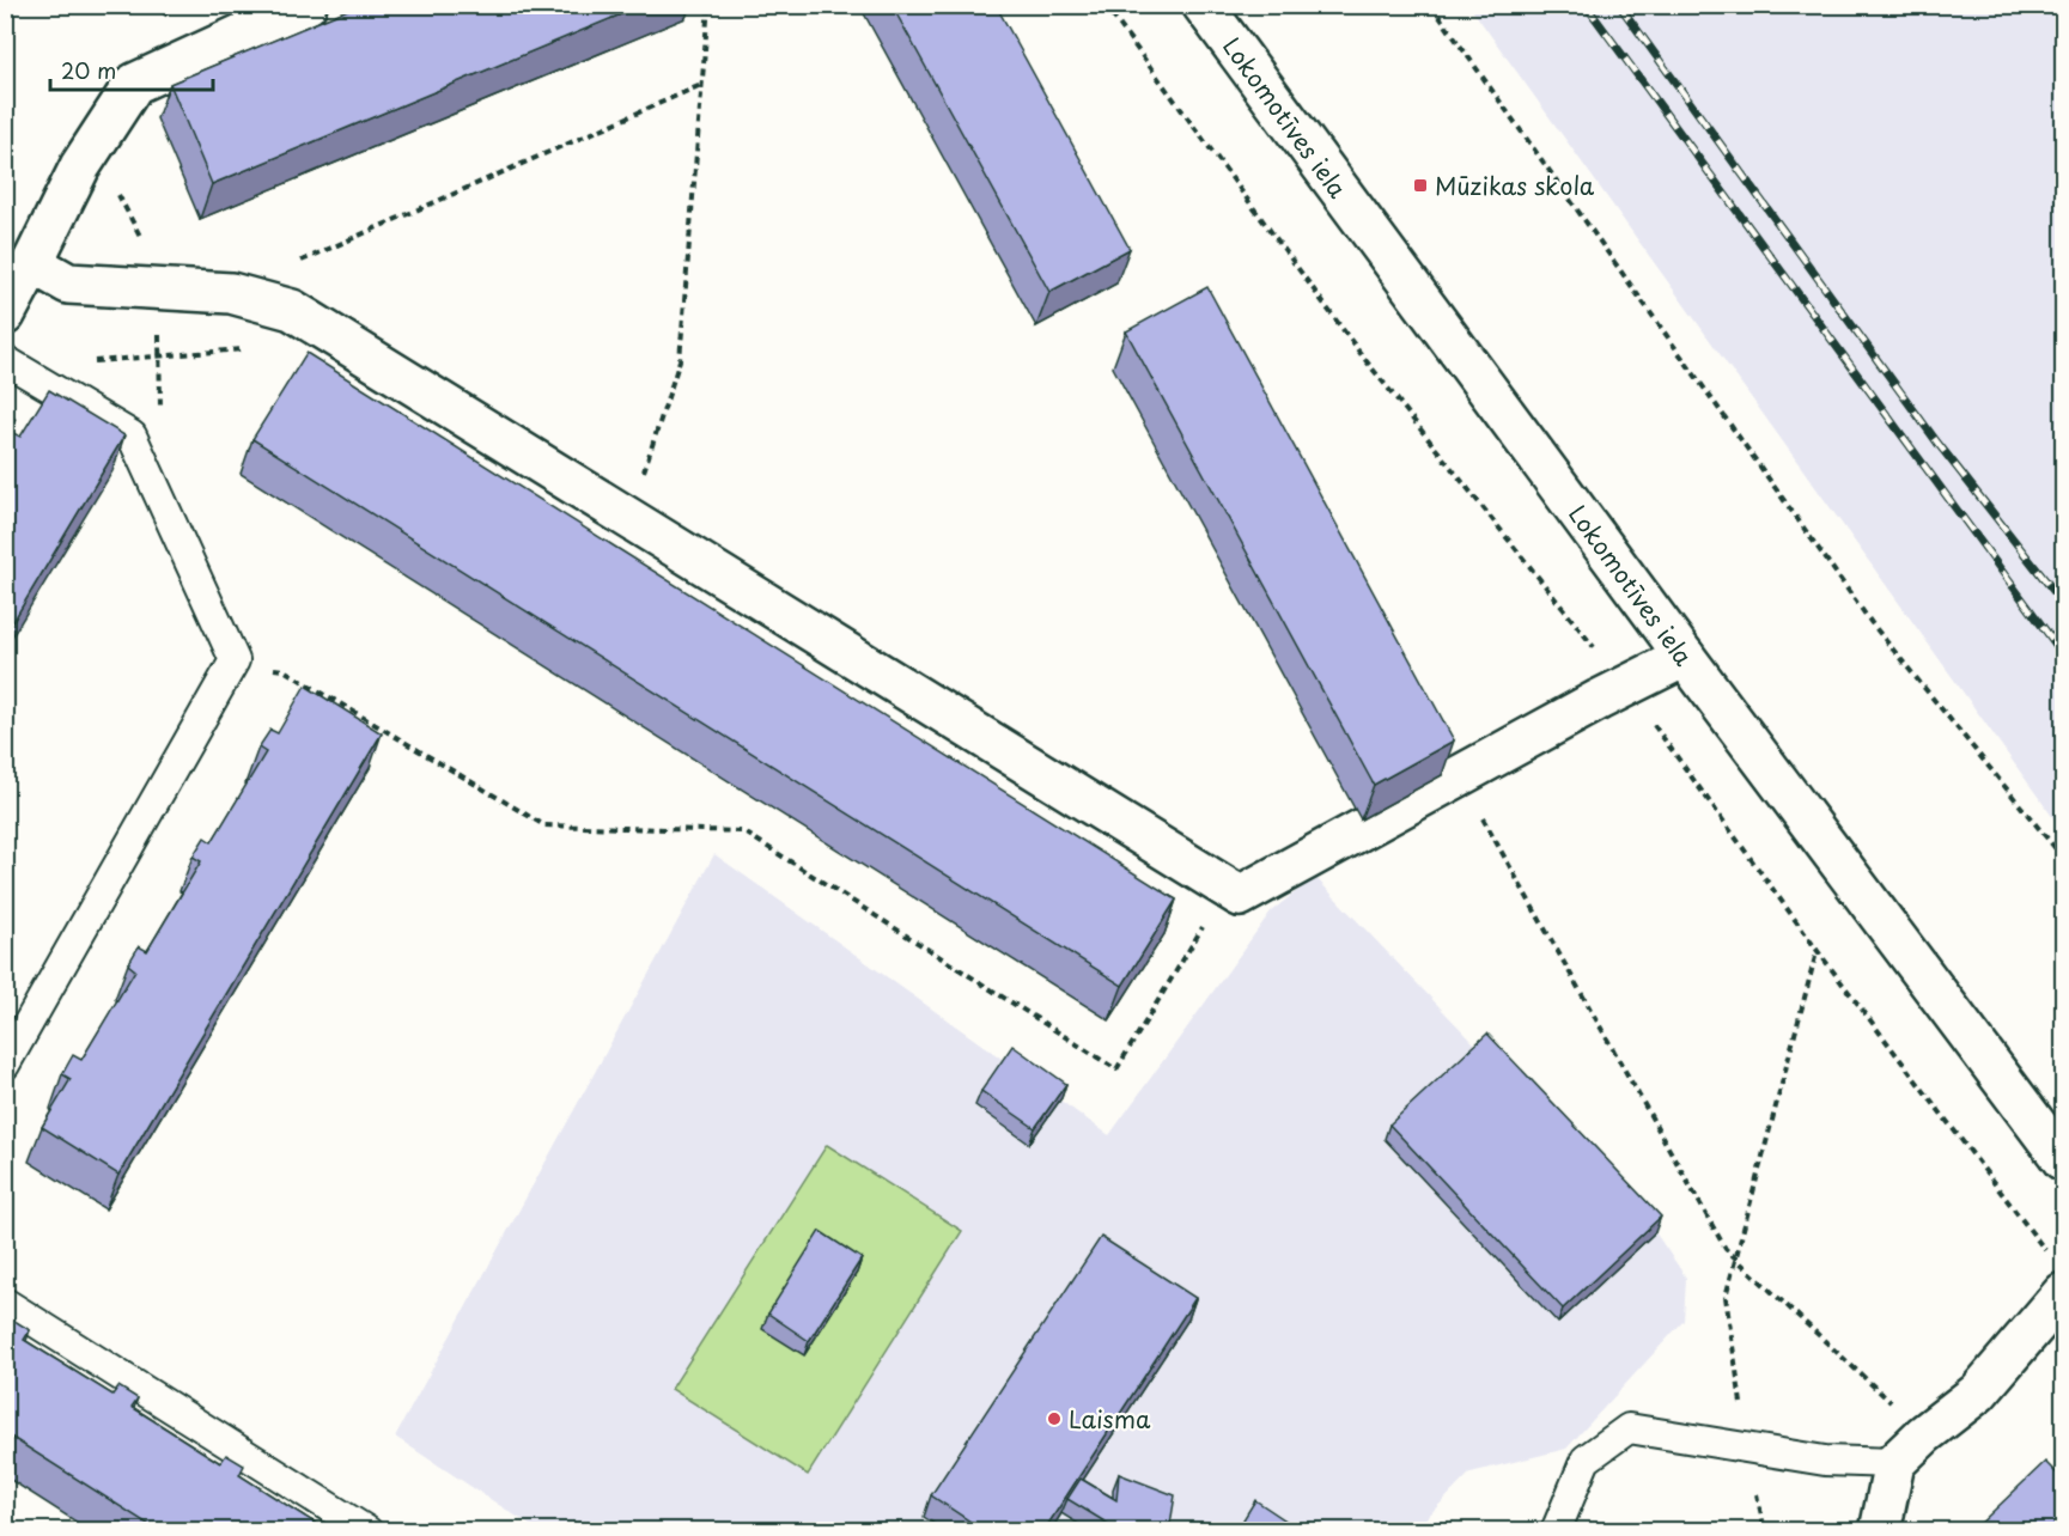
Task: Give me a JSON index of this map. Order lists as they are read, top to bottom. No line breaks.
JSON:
{"streets":{"street":["Lokomotīves iela"]},"places":{"transit":["Mūzikas skola"],"other":["Laisma"]},"scale_bar":"20 m"}
